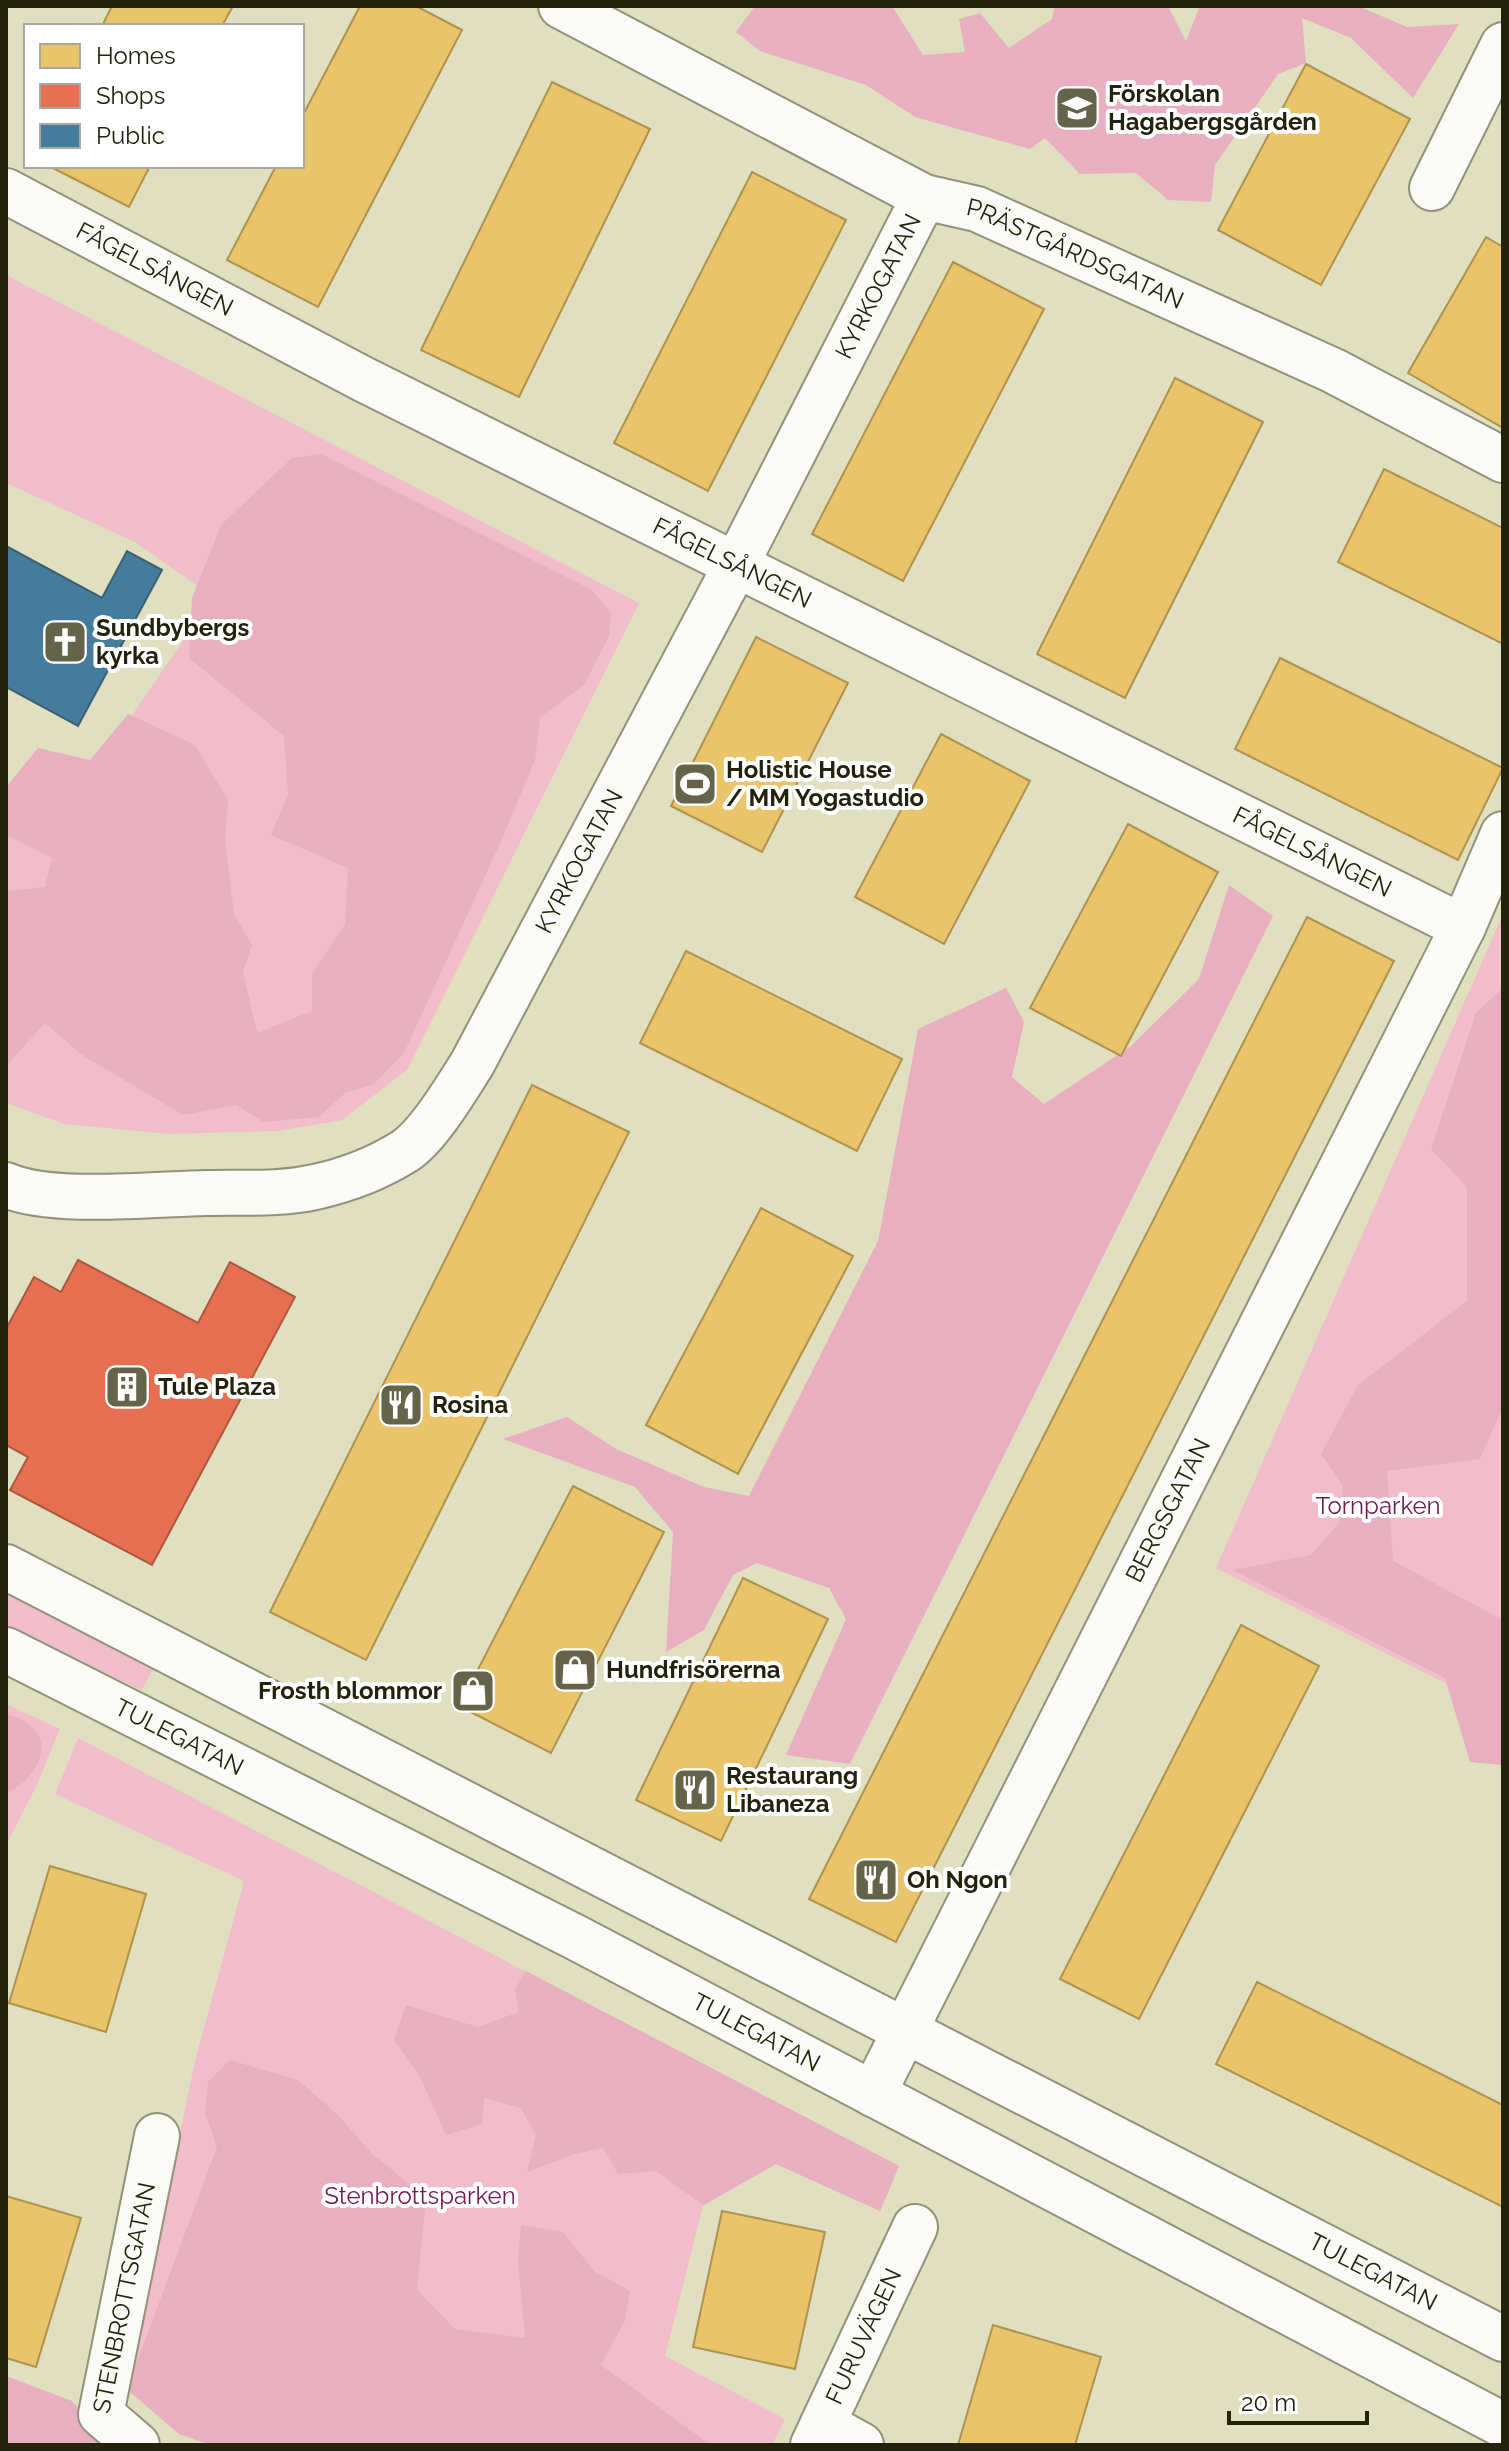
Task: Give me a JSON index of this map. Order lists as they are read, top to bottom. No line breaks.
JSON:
{"streets":{"street":["PRÄSTGÅRDSGATAN","FÅGELSÅNGEN","KYRKOGATAN","BERGSGATAN","TULEGATAN","STENBROTTSGATAN","FURUVÄGEN"]},"crossings":[["PRÄSTGÅRDSGATAN","KYRKOGATAN"],["FÅGELSÅNGEN","KYRKOGATAN"],["FÅGELSÅNGEN","BERGSGATAN"],["BERGSGATAN","TULEGATAN"]],"parks":["Tornparken","Stenbrottsparken"],"places":{"school or university":["Förskolan Hagabergsgården"],"church":["Sundbybergs kyrka"],"sports":["Holistic House / MM Yogastudio"],"building":["Tule Plaza"],"restaurant":["Rosina","Restaurang Libaneza","Oh Ngon"],"shop":["Hundfrisörerna","Frosth blommor"]},"legend":["Homes","Shops","Public"],"scale_bar":"20 m"}
